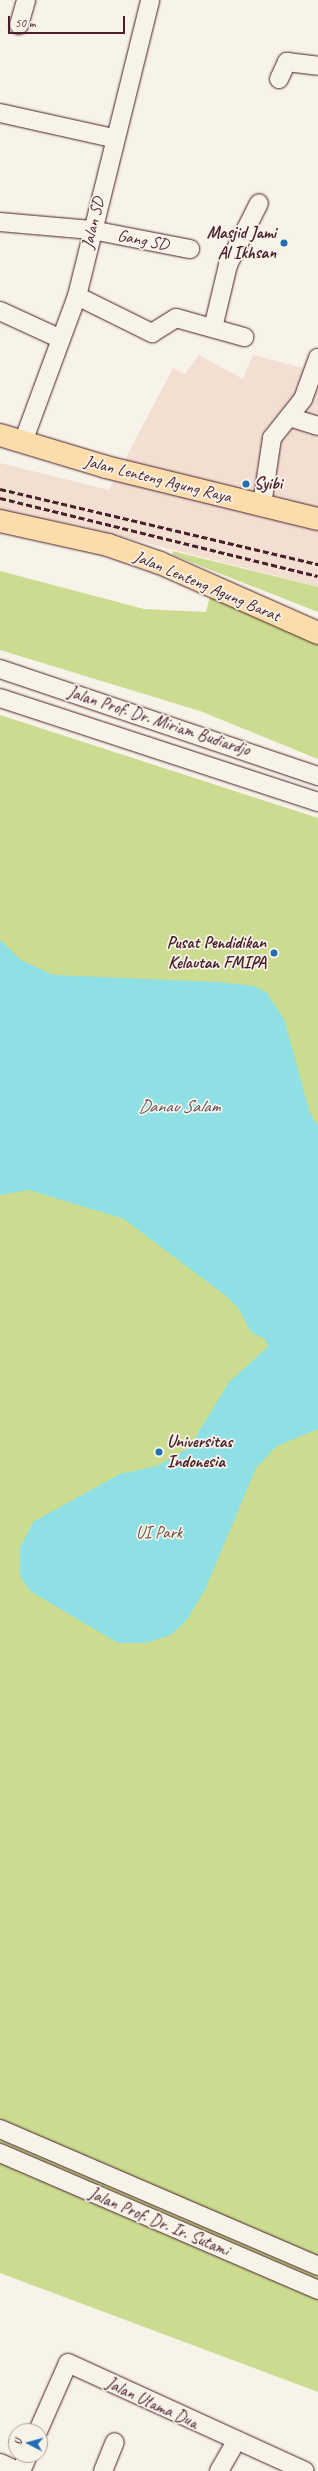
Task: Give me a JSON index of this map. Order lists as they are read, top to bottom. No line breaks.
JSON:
{"streets":{"main road":["Jalan Lenteng Agung Raya","Jalan Lenteng Agung Barat"],"street":["Jalan SD","Gang SD","Jalan Prof. Dr. Miriam Budiardjo","Jalan Prof. Dr. Ir. Sutami","Jalan Utama Dua"]},"crossings":[["Jalan SD","Gang SD"],["Jalan SD","Jalan Lenteng Agung Raya"]],"water":["Danau Salam"],"parks":["UI Park"],"places":["Masjid Jami Al Ikhsan","Syibi","Pusat Pendidikan Kelautan FMIPA","Universitas Indonesia"],"scale_bar":"50 m","north":"left"}
